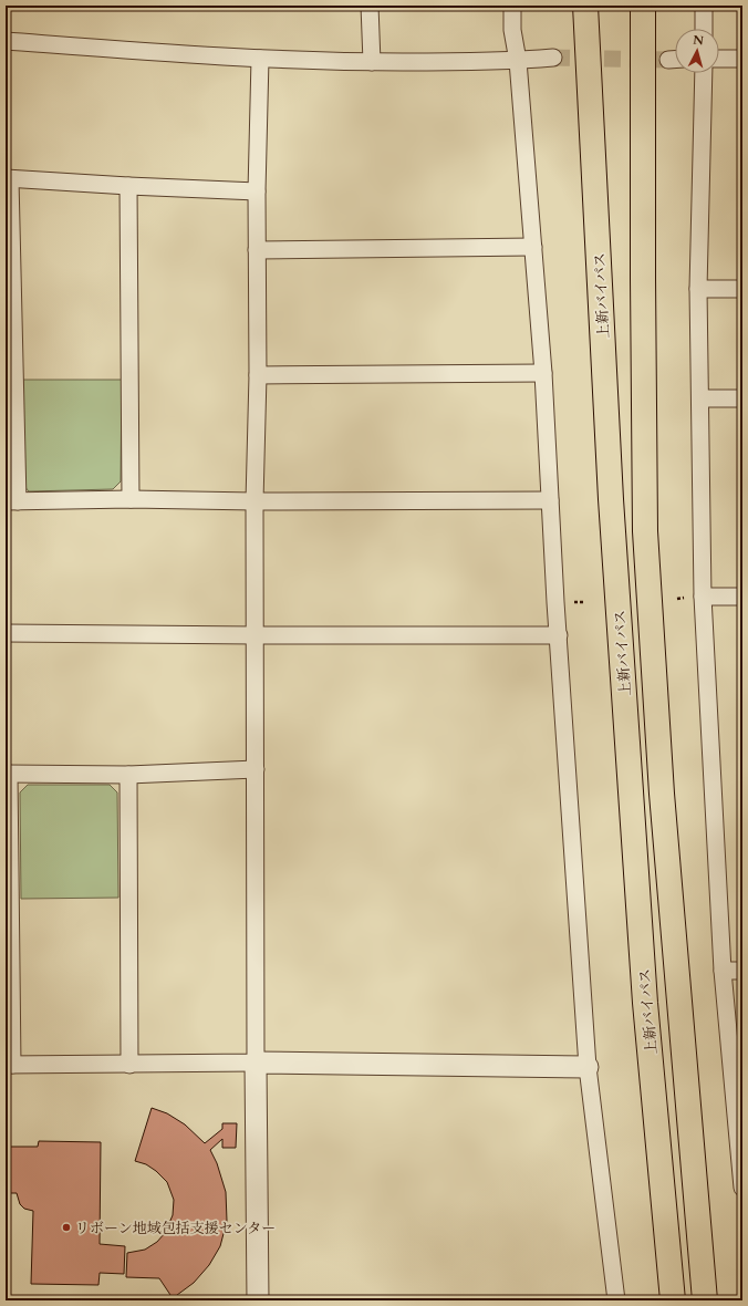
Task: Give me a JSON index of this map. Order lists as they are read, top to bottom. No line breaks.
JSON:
{"streets":{"highway":["上新バイパス"]},"places":["リボーン地域包括支援センター"],"north":"top"}
